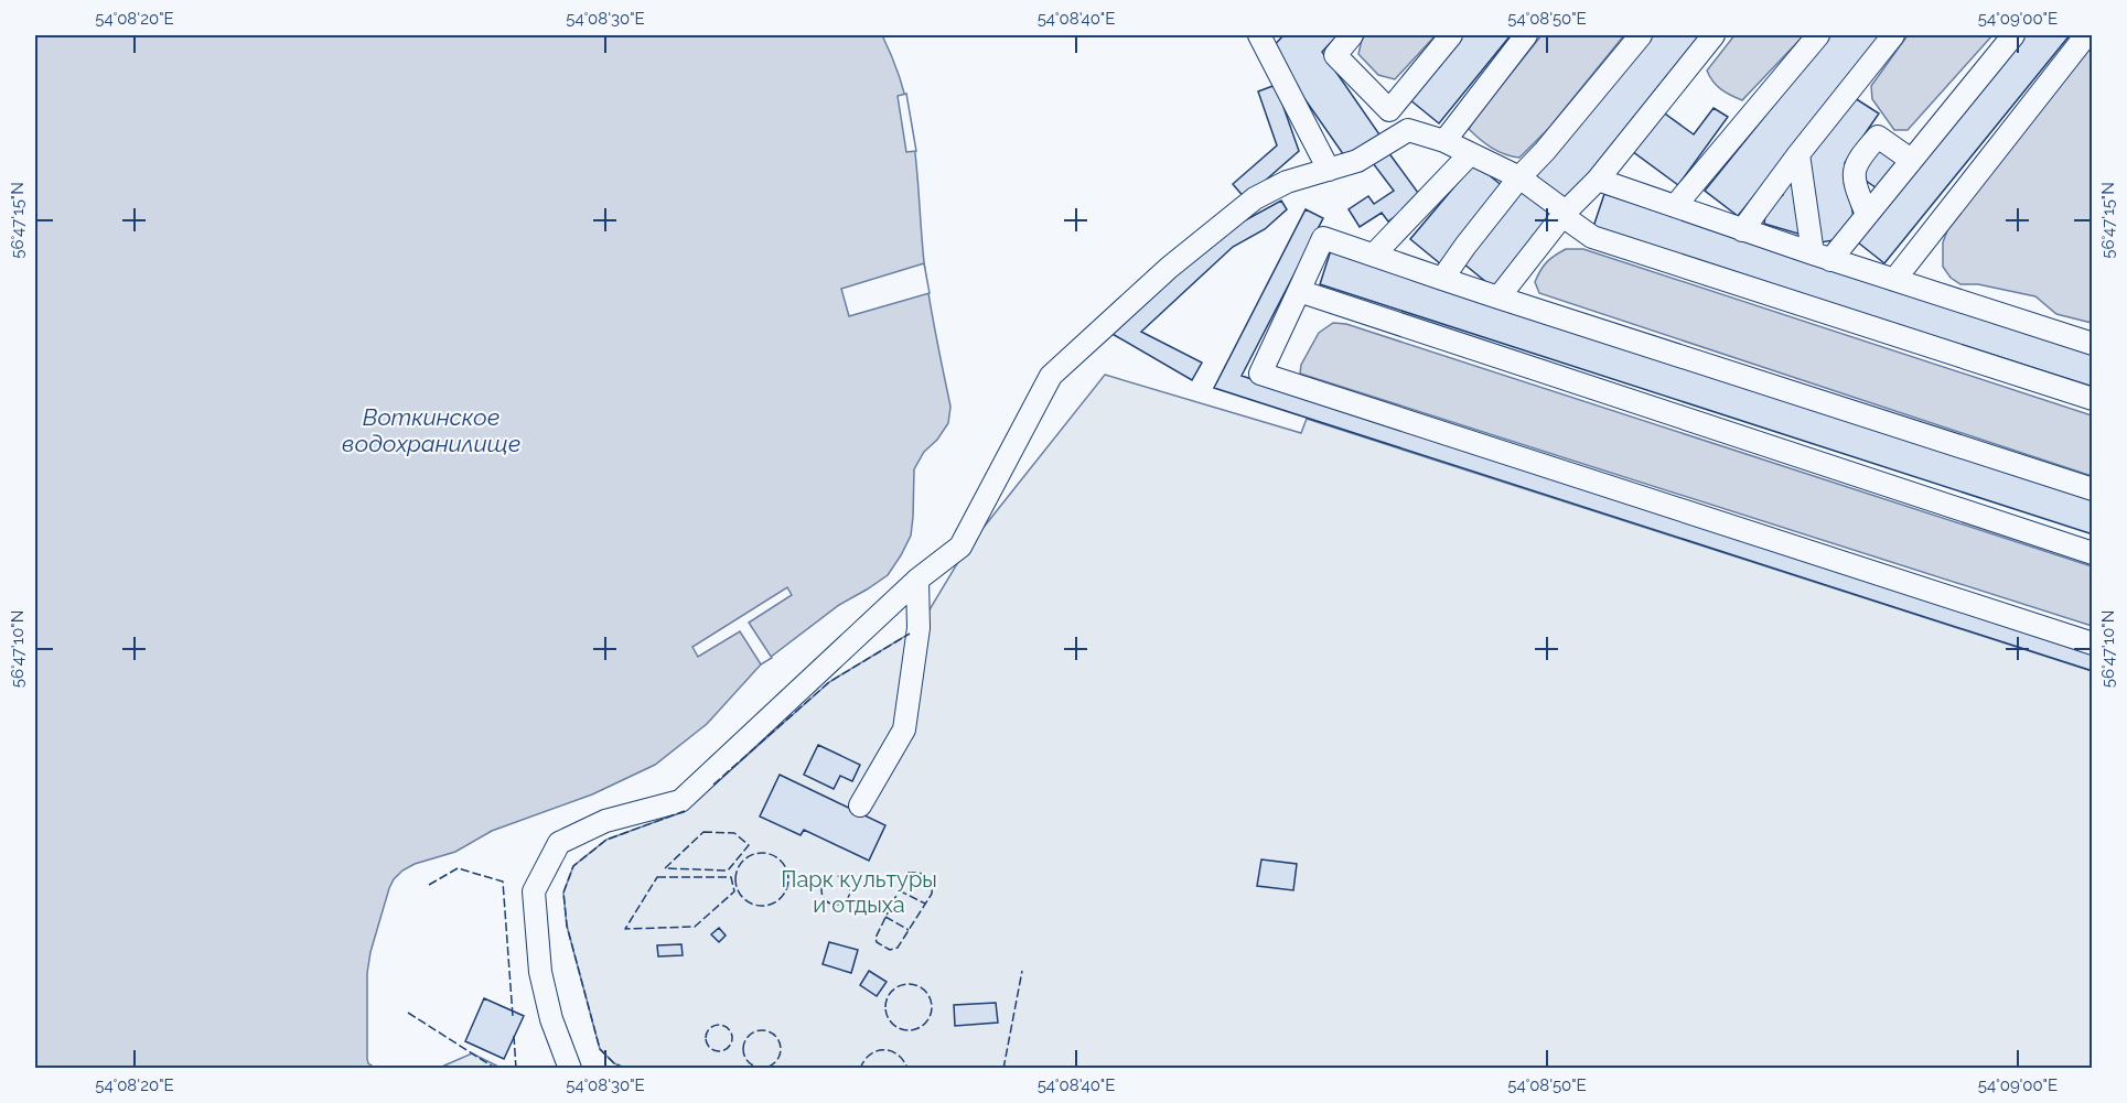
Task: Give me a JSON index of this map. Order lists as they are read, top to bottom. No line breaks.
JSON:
{"water":["Воткинское водохранилище"],"parks":["Парк культуры и отдыха"],"coordinates":["54°08'20\"E","54°08'30\"E","54°08'40\"E","54°08'50\"E","54°09'00\"E","56°47'15\"N","56°47'10\"N"]}
